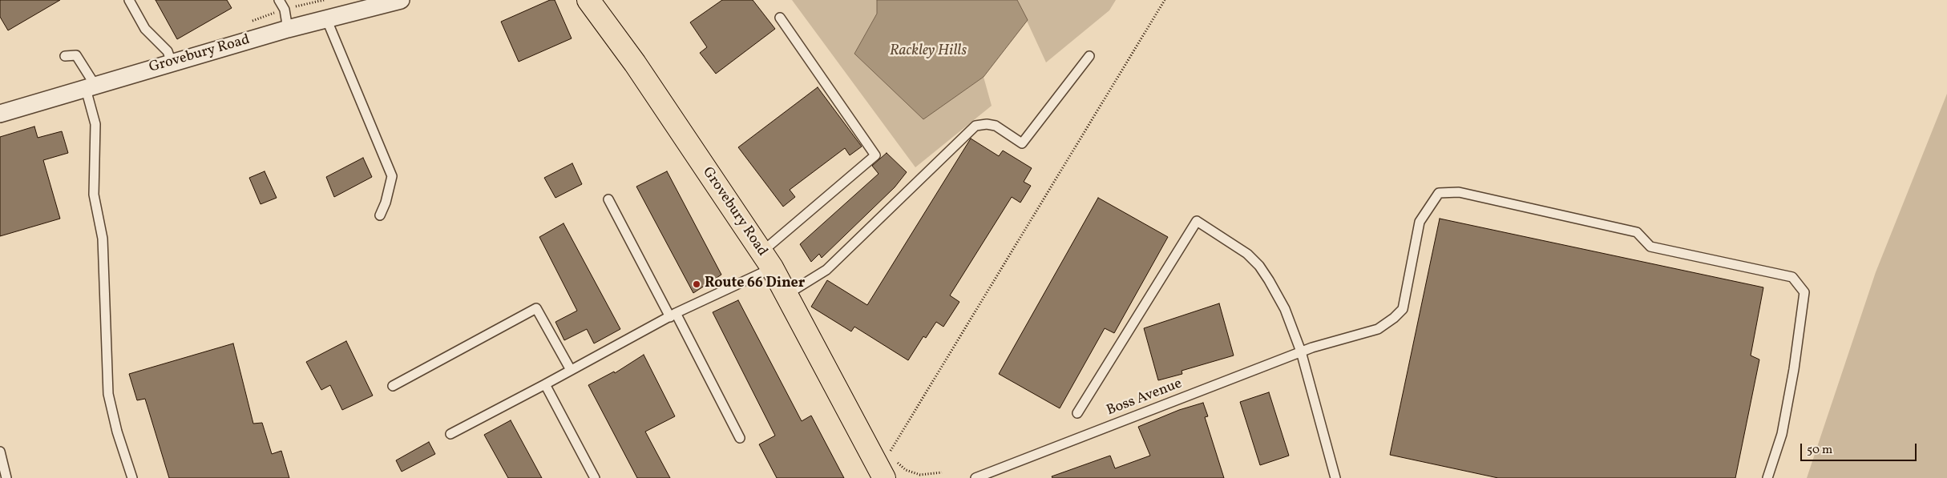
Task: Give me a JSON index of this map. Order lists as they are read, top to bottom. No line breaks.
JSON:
{"streets":{"main road":["Grovebury Road"],"lane":["Boss Avenue"]},"water":["Rackley Hills"],"places":["Route 66 Diner"],"scale_bar":"50 m"}
